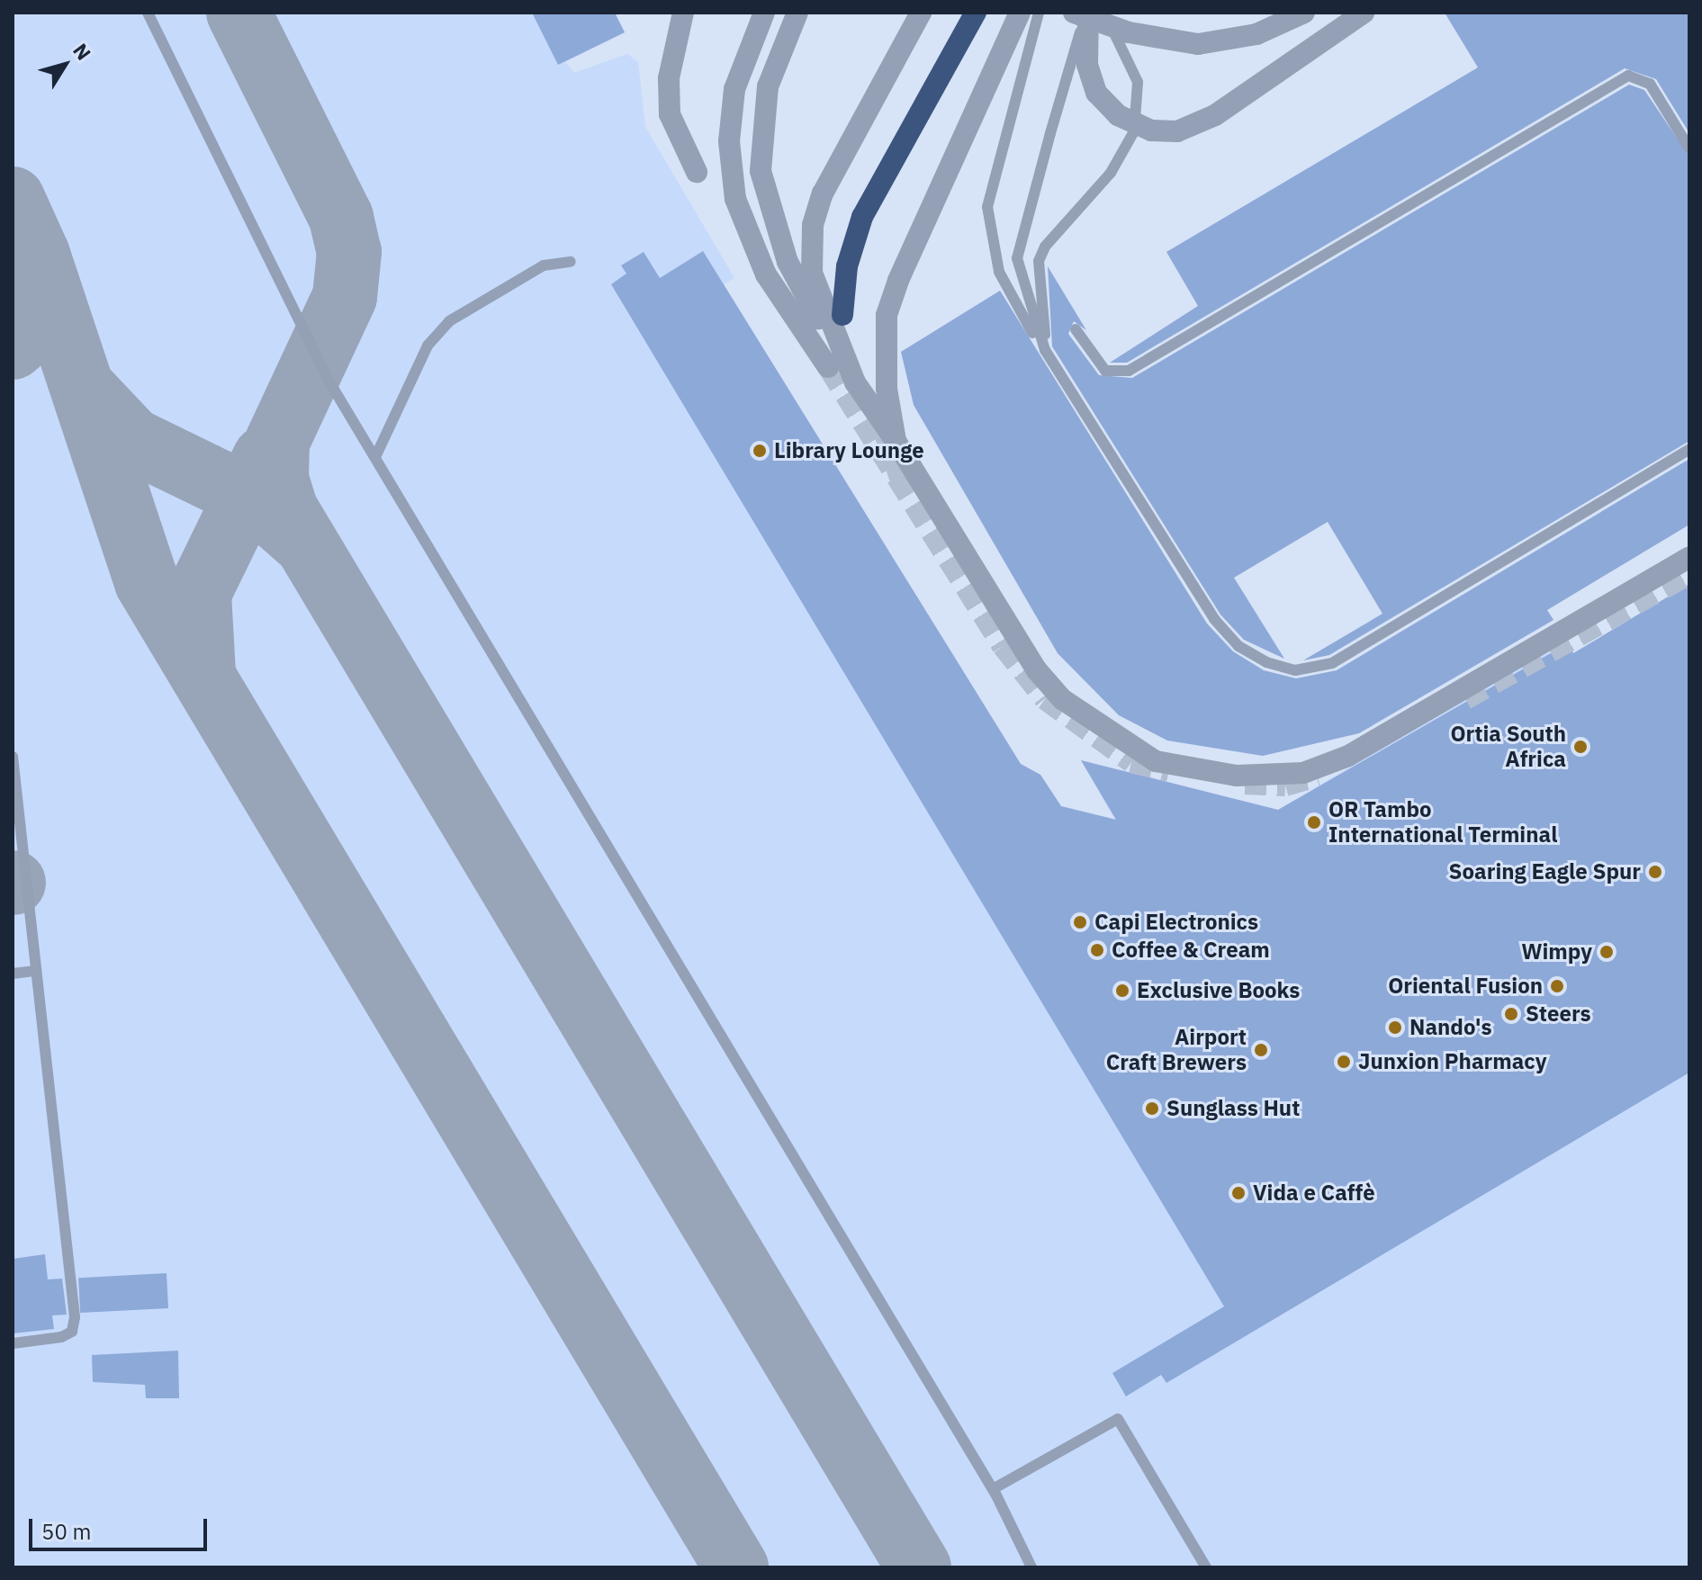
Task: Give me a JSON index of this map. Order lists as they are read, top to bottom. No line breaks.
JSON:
{"places":["Library Lounge","Ortia South Africa","OR Tambo International Terminal","Soaring Eagle Spur","Capi Electronics","Coffee & Cream","Wimpy","Oriental Fusion","Exclusive Books","Steers","Nando's","Airport Craft Brewers","Junxion Pharmacy","Sunglass Hut","Vida e Caffè"],"scale_bar":"50 m","north":"top right"}
